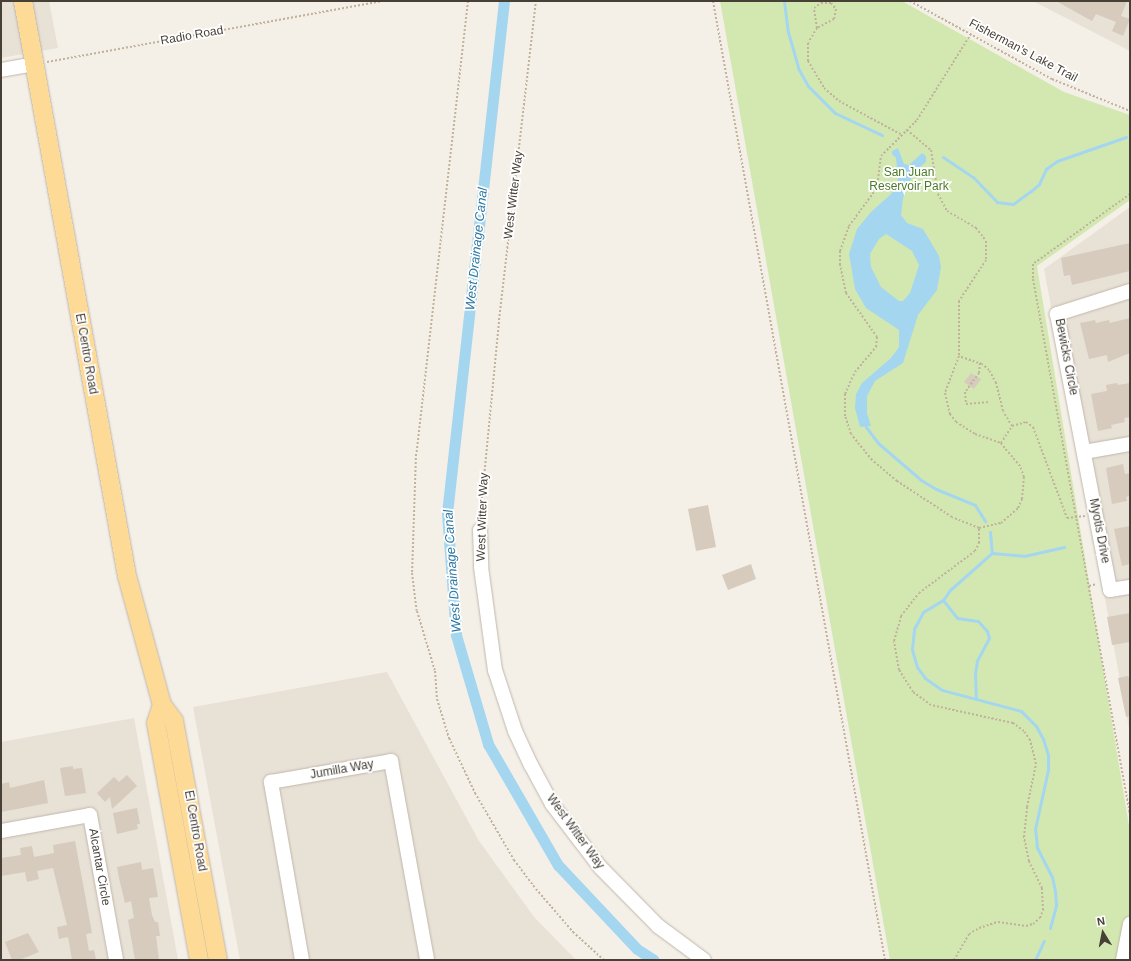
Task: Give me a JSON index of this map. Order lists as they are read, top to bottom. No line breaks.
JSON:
{"streets":{"main road":["El Centro Road"],"street":["West Witter Way","Bewicks Circle","Myotis Drive","Jumilla Way","Alcantar Circle"],"path":["Radio Road","Fisherman’s Lake Trail"]},"crossings":[["Radio Road","El Centro Road"],["Bewicks Circle","Myotis Drive"]],"water":["West Drainage Canal"],"parks":["San Juan Reservoir Park"],"north":"top"}
